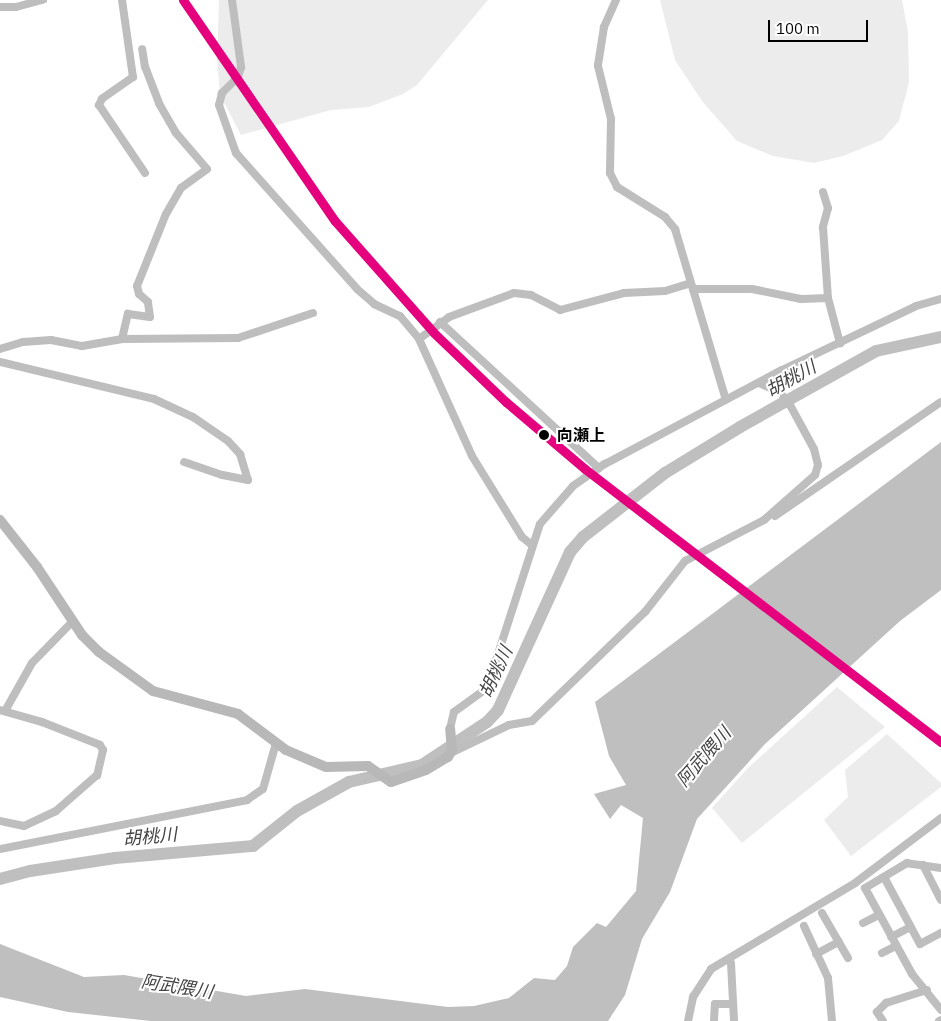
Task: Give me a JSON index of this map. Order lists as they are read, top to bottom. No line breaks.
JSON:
{"water":["胡桃川","阿武隈川"],"places":["向瀬上"],"scale_bar":"100 m"}
